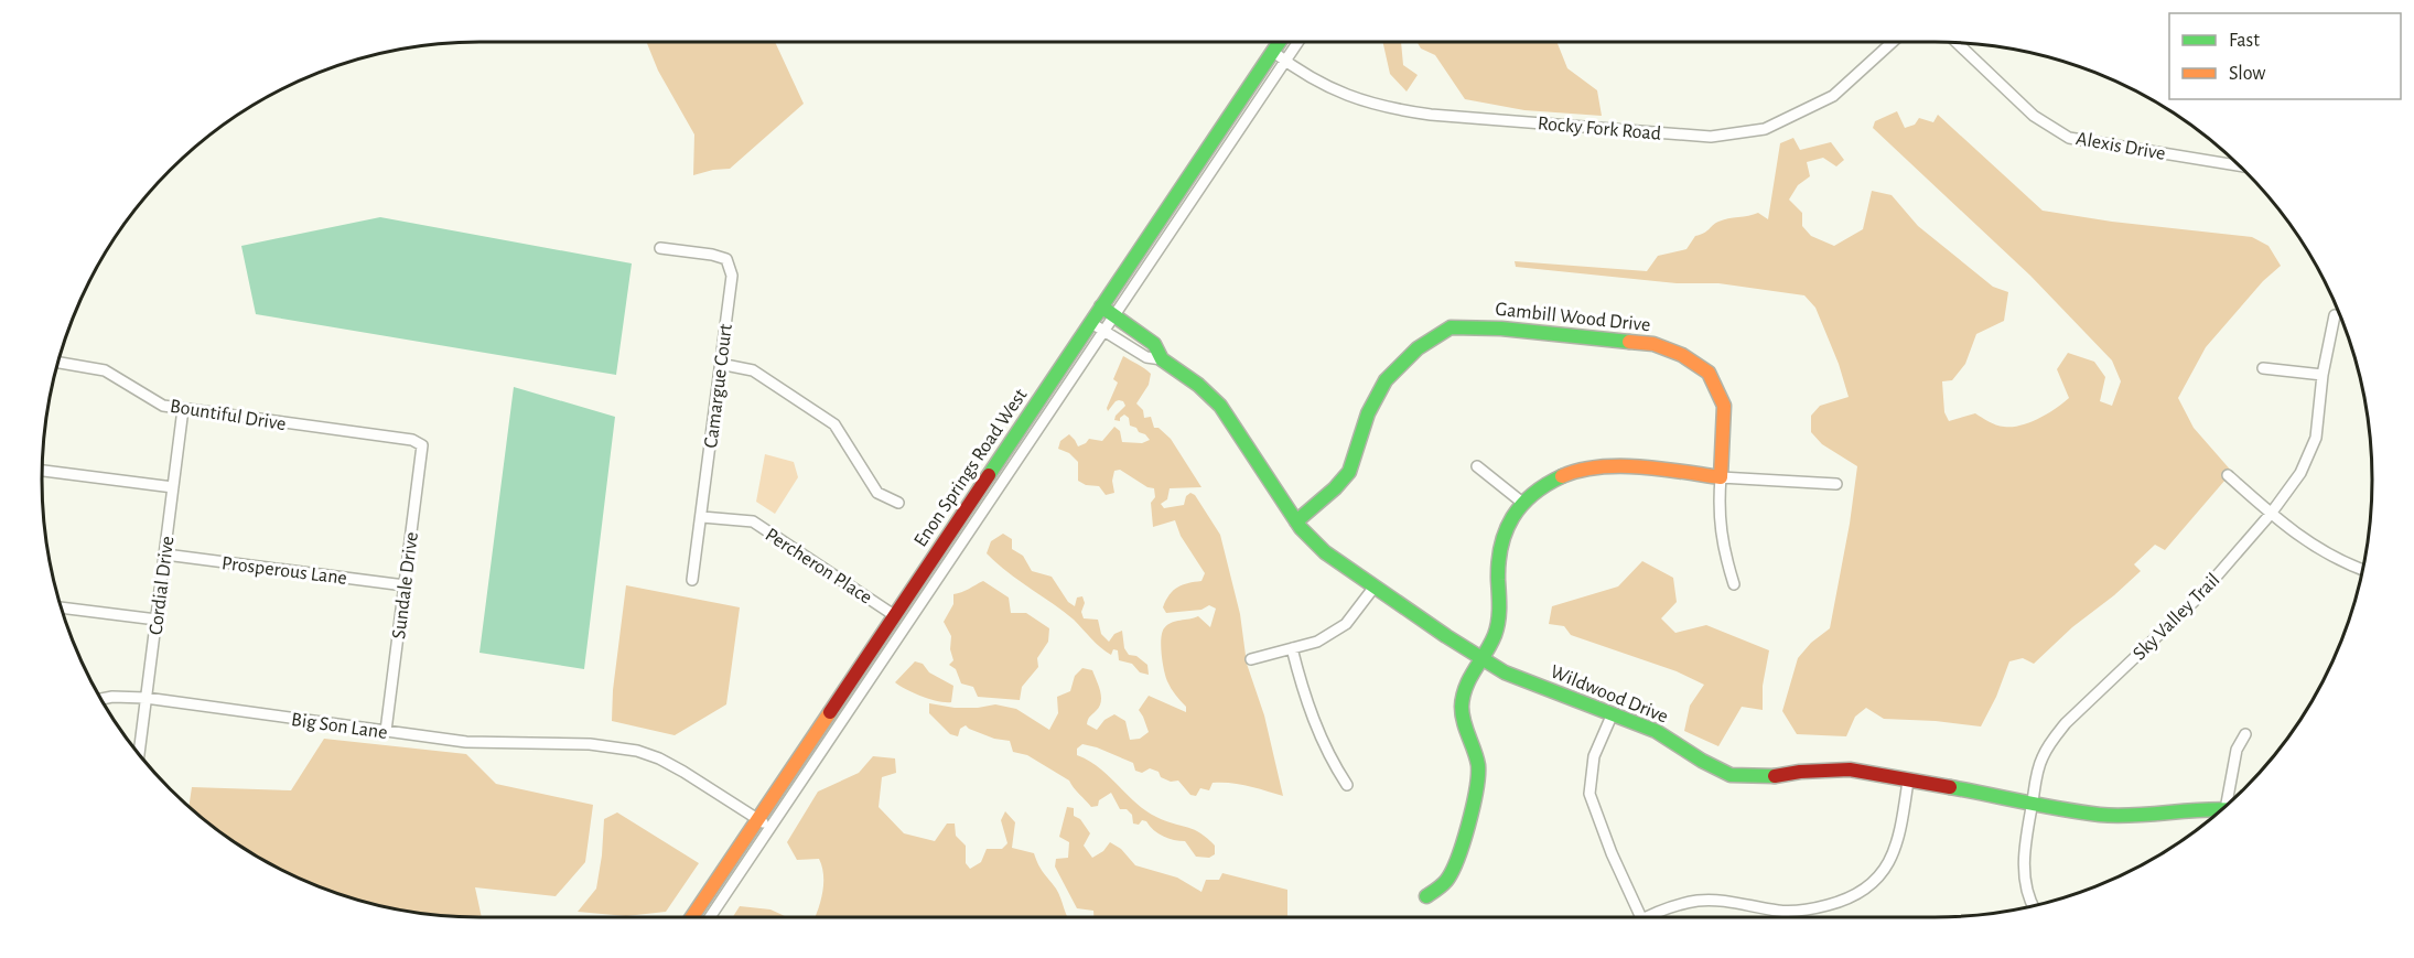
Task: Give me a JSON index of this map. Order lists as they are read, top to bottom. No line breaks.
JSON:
{"streets":{"street":["Rocky Fork Road","Alexis Drive","Gambill Wood Drive","Camargue Court","Bountiful Drive","Enon Springs Road West","Percheron Place","Prosperous Lane","Cordial Drive","Sundale Drive","Sky Valley Trail","Wildwood Drive","Big Son Lane"]},"crossings":[["Rocky Fork Road","Enon Springs Road West"],["Gambill Wood Drive","Wildwood Drive"],["Camargue Court","Percheron Place"],["Bountiful Drive","Cordial Drive"],["Bountiful Drive","Sundale Drive"],["Enon Springs Road West","Percheron Place"],["Enon Springs Road West","Wildwood Drive"],["Enon Springs Road West","Big Son Lane"],["Prosperous Lane","Cordial Drive"],["Prosperous Lane","Sundale Drive"],["Cordial Drive","Big Son Lane"],["Sundale Drive","Big Son Lane"],["Sky Valley Trail","Wildwood Drive"]],"legend":["Fast","Slow"]}
